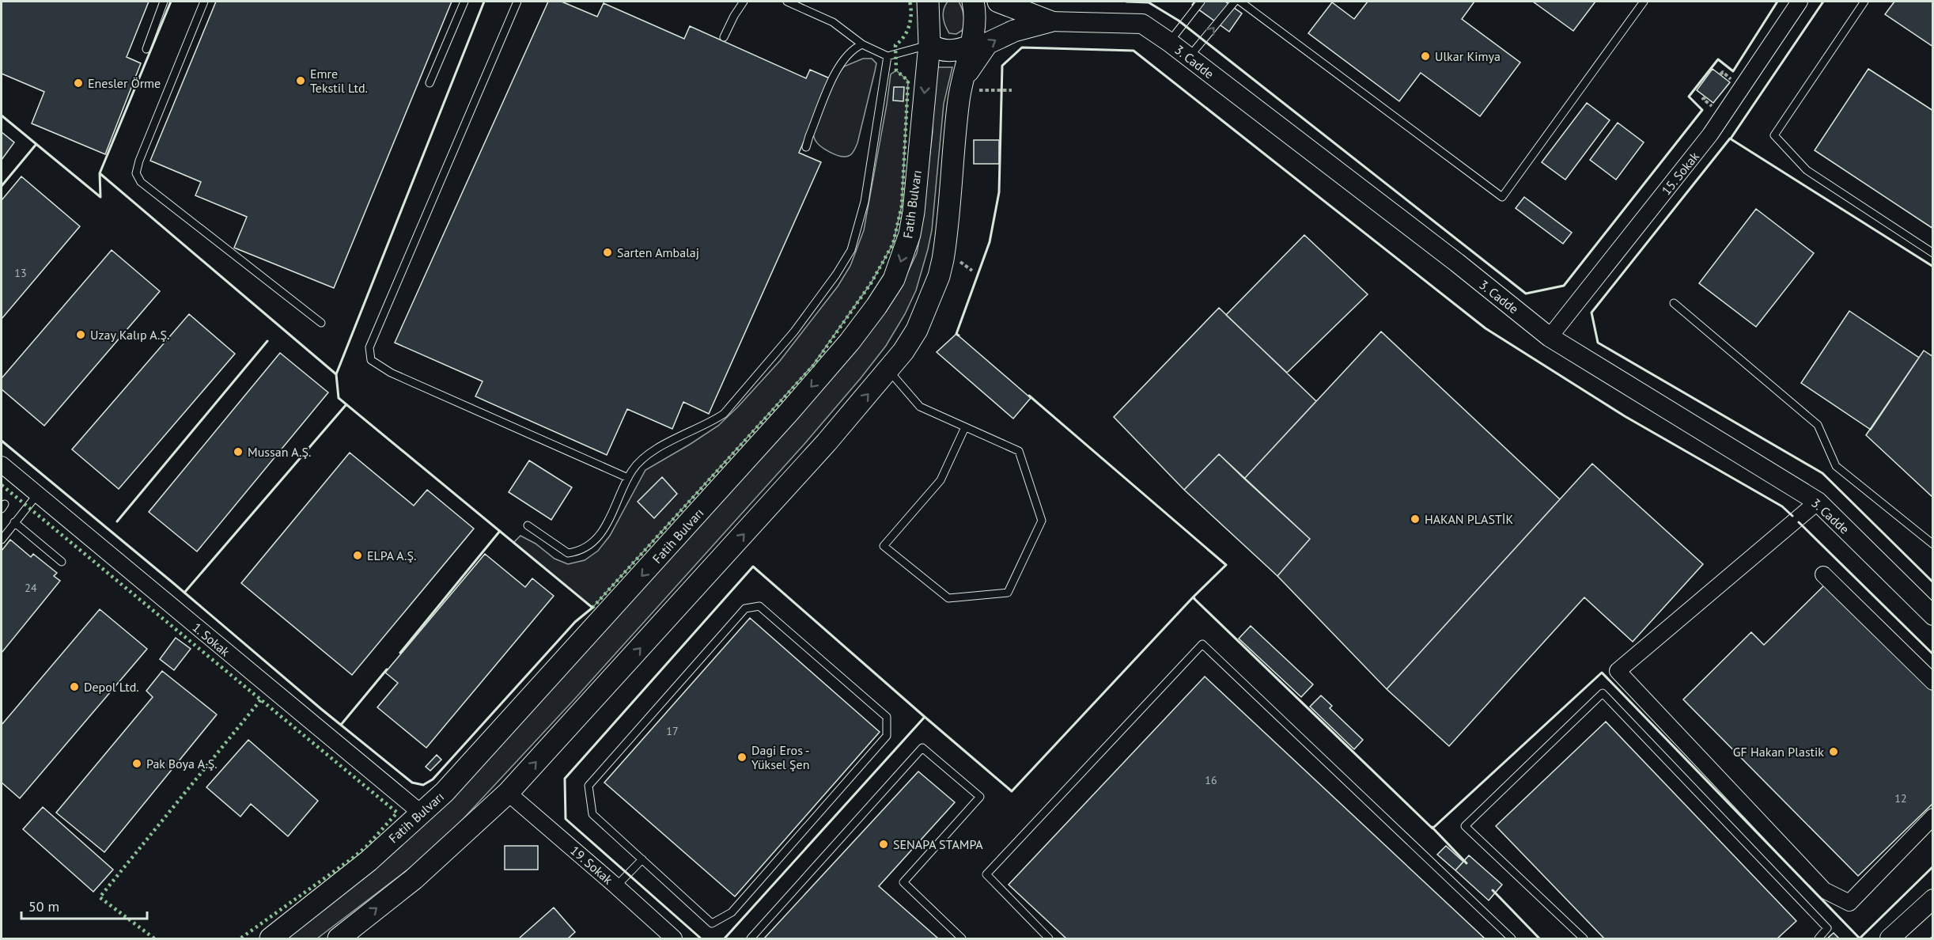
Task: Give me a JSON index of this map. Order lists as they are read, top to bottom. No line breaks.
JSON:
{"streets":{"main road":["Fatih Bulvarı"],"street":["3. Cadde","15. Sokak","1. Sokak","19. Sokak"]},"crossings":[["3. Cadde","15. Sokak"],["Fatih Bulvarı","1. Sokak"]],"places":["Ulkar Kimya","Emre Tekstil Ltd.","Enesler Örme","Sarten Ambalaj","Uzay Kalıp A.Ş.","Mussan A.Ş.","HAKAN PLASTİK","ELPA A.Ş.","Depol Ltd.","GF Hakan Plastik","Dagi Eros - Yüksel Şen","Pak Boya A.Ş.","SENAPA STAMPA"],"house_numbers":["13","24","17","16","12"],"scale_bar":"50 m"}
